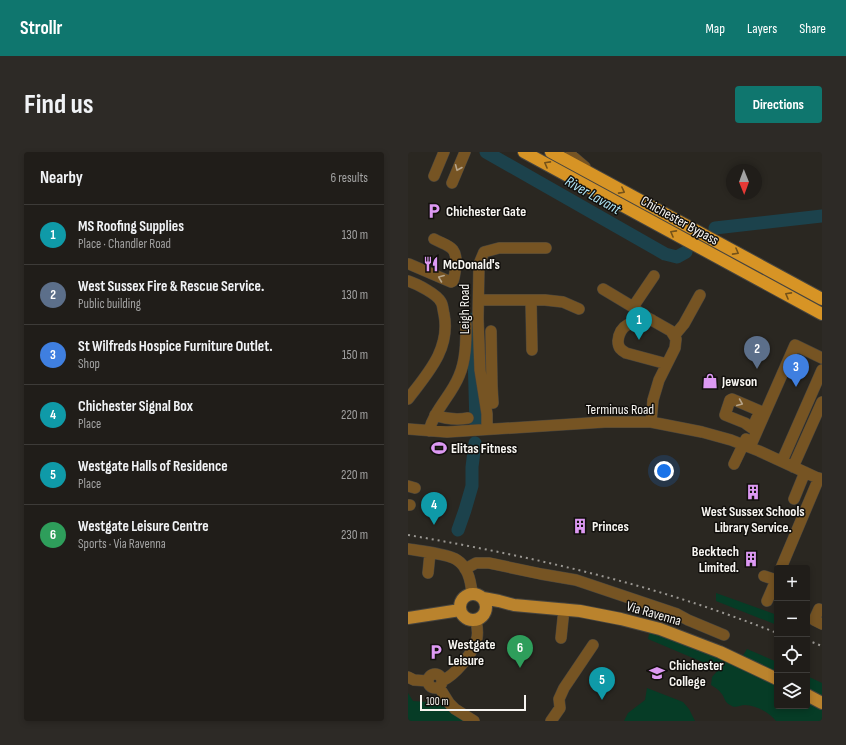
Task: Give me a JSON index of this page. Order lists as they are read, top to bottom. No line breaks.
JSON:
{"streets":{"highway":["Chichester Bypass"],"main road":["Via Ravenna"],"street":["Leigh Road","Terminus Road"]},"crossings":[["Leigh Road","Terminus Road"]],"water":["River Lavant"],"places":{"parking":["Chichester Gate","Westgate Leisure"],"restaurant":["McDonald's"],"shop":["Jewson"],"sports":["Elitas Fitness"],"building":["West Sussex Schools Library Service.","Princes","Becktech Limited."],"school or university":["Chichester College"]},"scale_bar":"100 m","north":"bottom","page":{"header":"Strollr","nav":["Map","Layers","Share"],"buttons":"Directions","title":"Find us","heading":["Nearby","6 results"],"list":[{"mark":"1","name":"MS Roofing Supplies","note":"Place · Chandler Road","value":"130 m"},{"mark":"2","name":"West Sussex Fire & Rescue Service.","note":"Public building","value":"130 m"},{"mark":"3","name":"St Wilfreds Hospice Furniture Outlet.","note":"Shop","value":"150 m"},{"mark":"4","name":"Chichester Signal Box","note":"Place","value":"220 m"},{"mark":"5","name":"Westgate Halls of Residence","note":"Place","value":"220 m"},{"mark":"6","name":"Westgate Leisure Centre","note":"Sports · Via Ravenna","value":"230 m"}],"pins":["1","2","3","4","6","5"],"map_buttons":["+","−"],"scale":"100 m"}}
